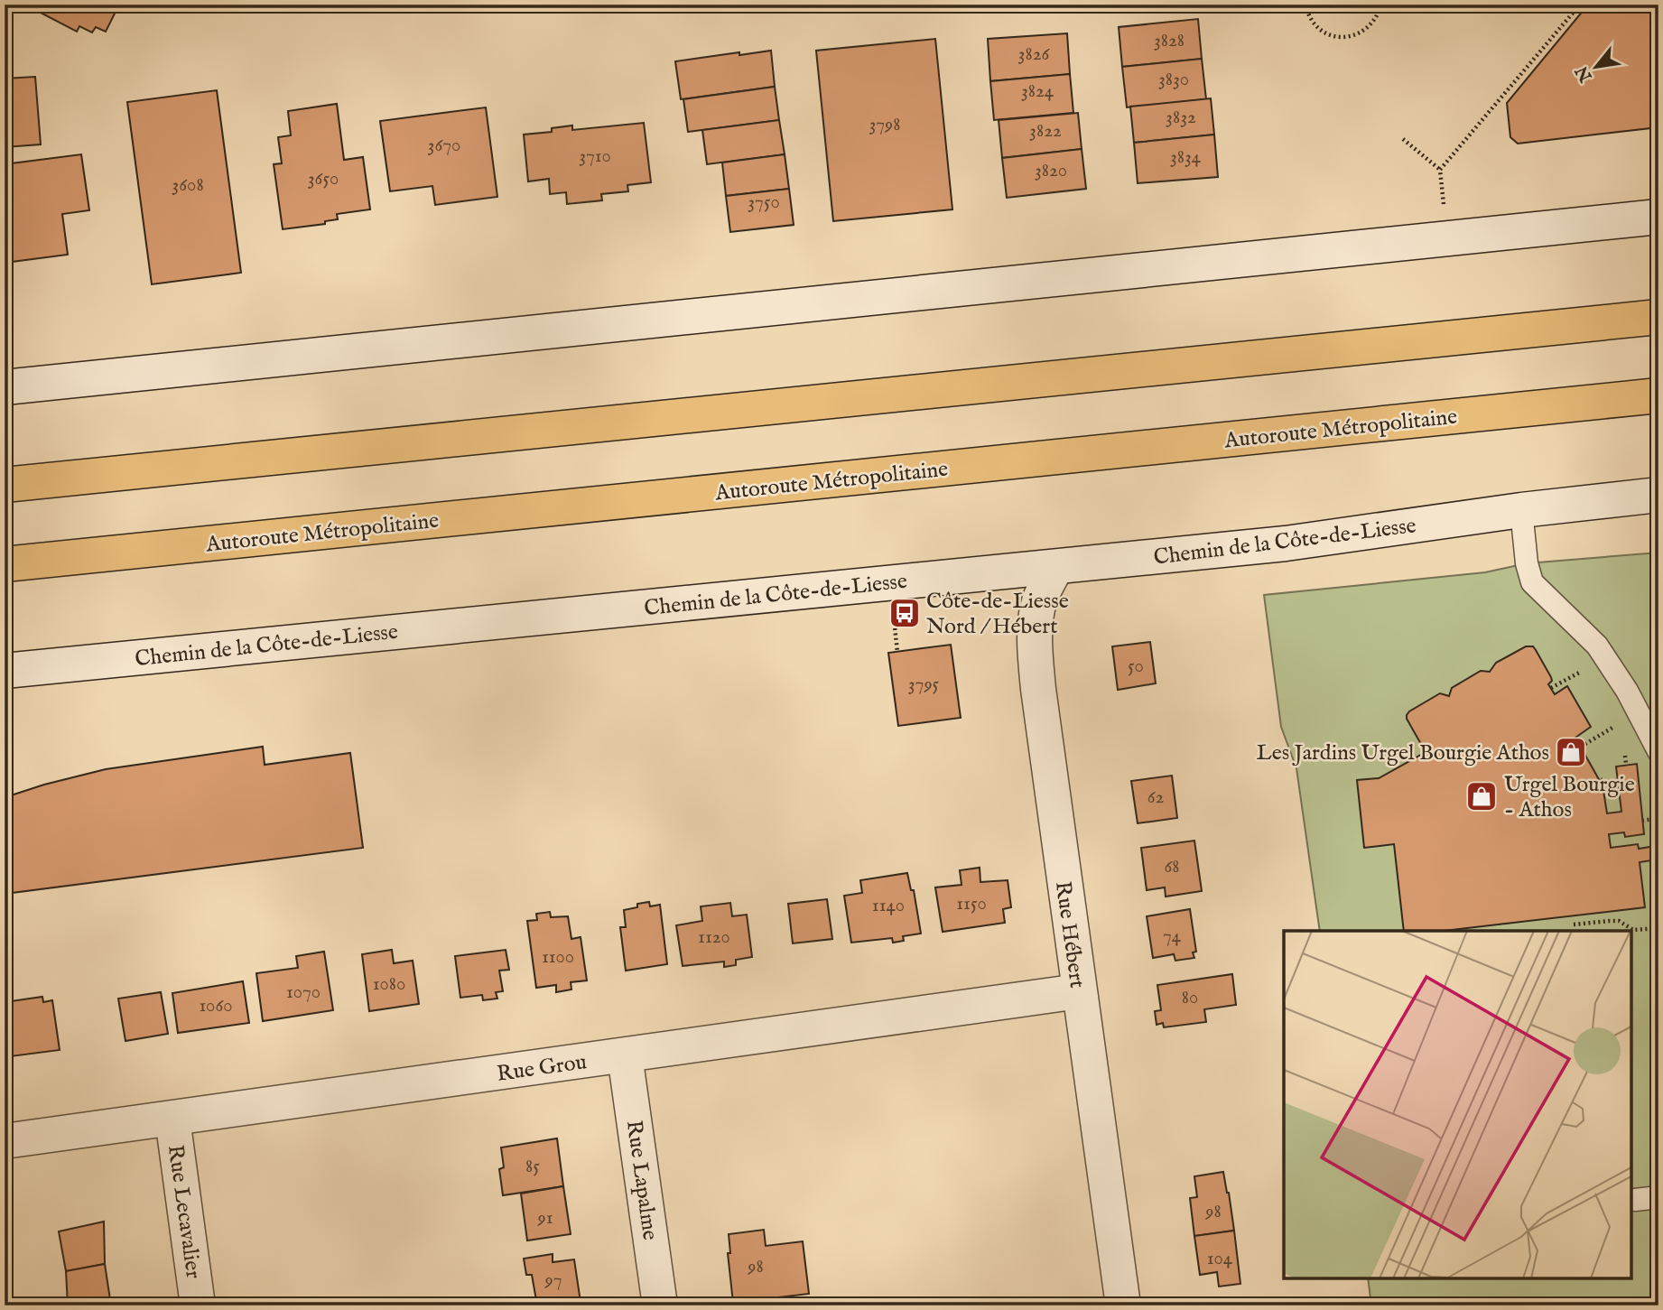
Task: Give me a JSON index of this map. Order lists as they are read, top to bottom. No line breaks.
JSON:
{"streets":{"highway":["Autoroute Métropolitaine"],"main road":["Chemin de la Côte-de-Liesse","Rue Hébert","Rue Grou","Rue Lapalme","Rue Lecavalier"]},"crossings":[["Chemin de la Côte-de-Liesse","Rue Hébert"],["Rue Hébert","Rue Grou"],["Rue Grou","Rue Lapalme"],["Rue Grou","Rue Lecavalier"]],"places":{"bus stop":["Côte-de-Liesse Nord / Hébert"],"shop":["Les Jardins Urgel Bourgie Athos","Urgel Bourgie - Athos"]},"house_numbers":["3828","3826","3830","3824","3832","3798","3822","3670","3710","3834","3820","3650","3608","3750","50","3795","62","68","1150","1140","74","1120","1100","1080","1070","80","1060","85","98","91","104","98","97"],"north":"bottom left"}
